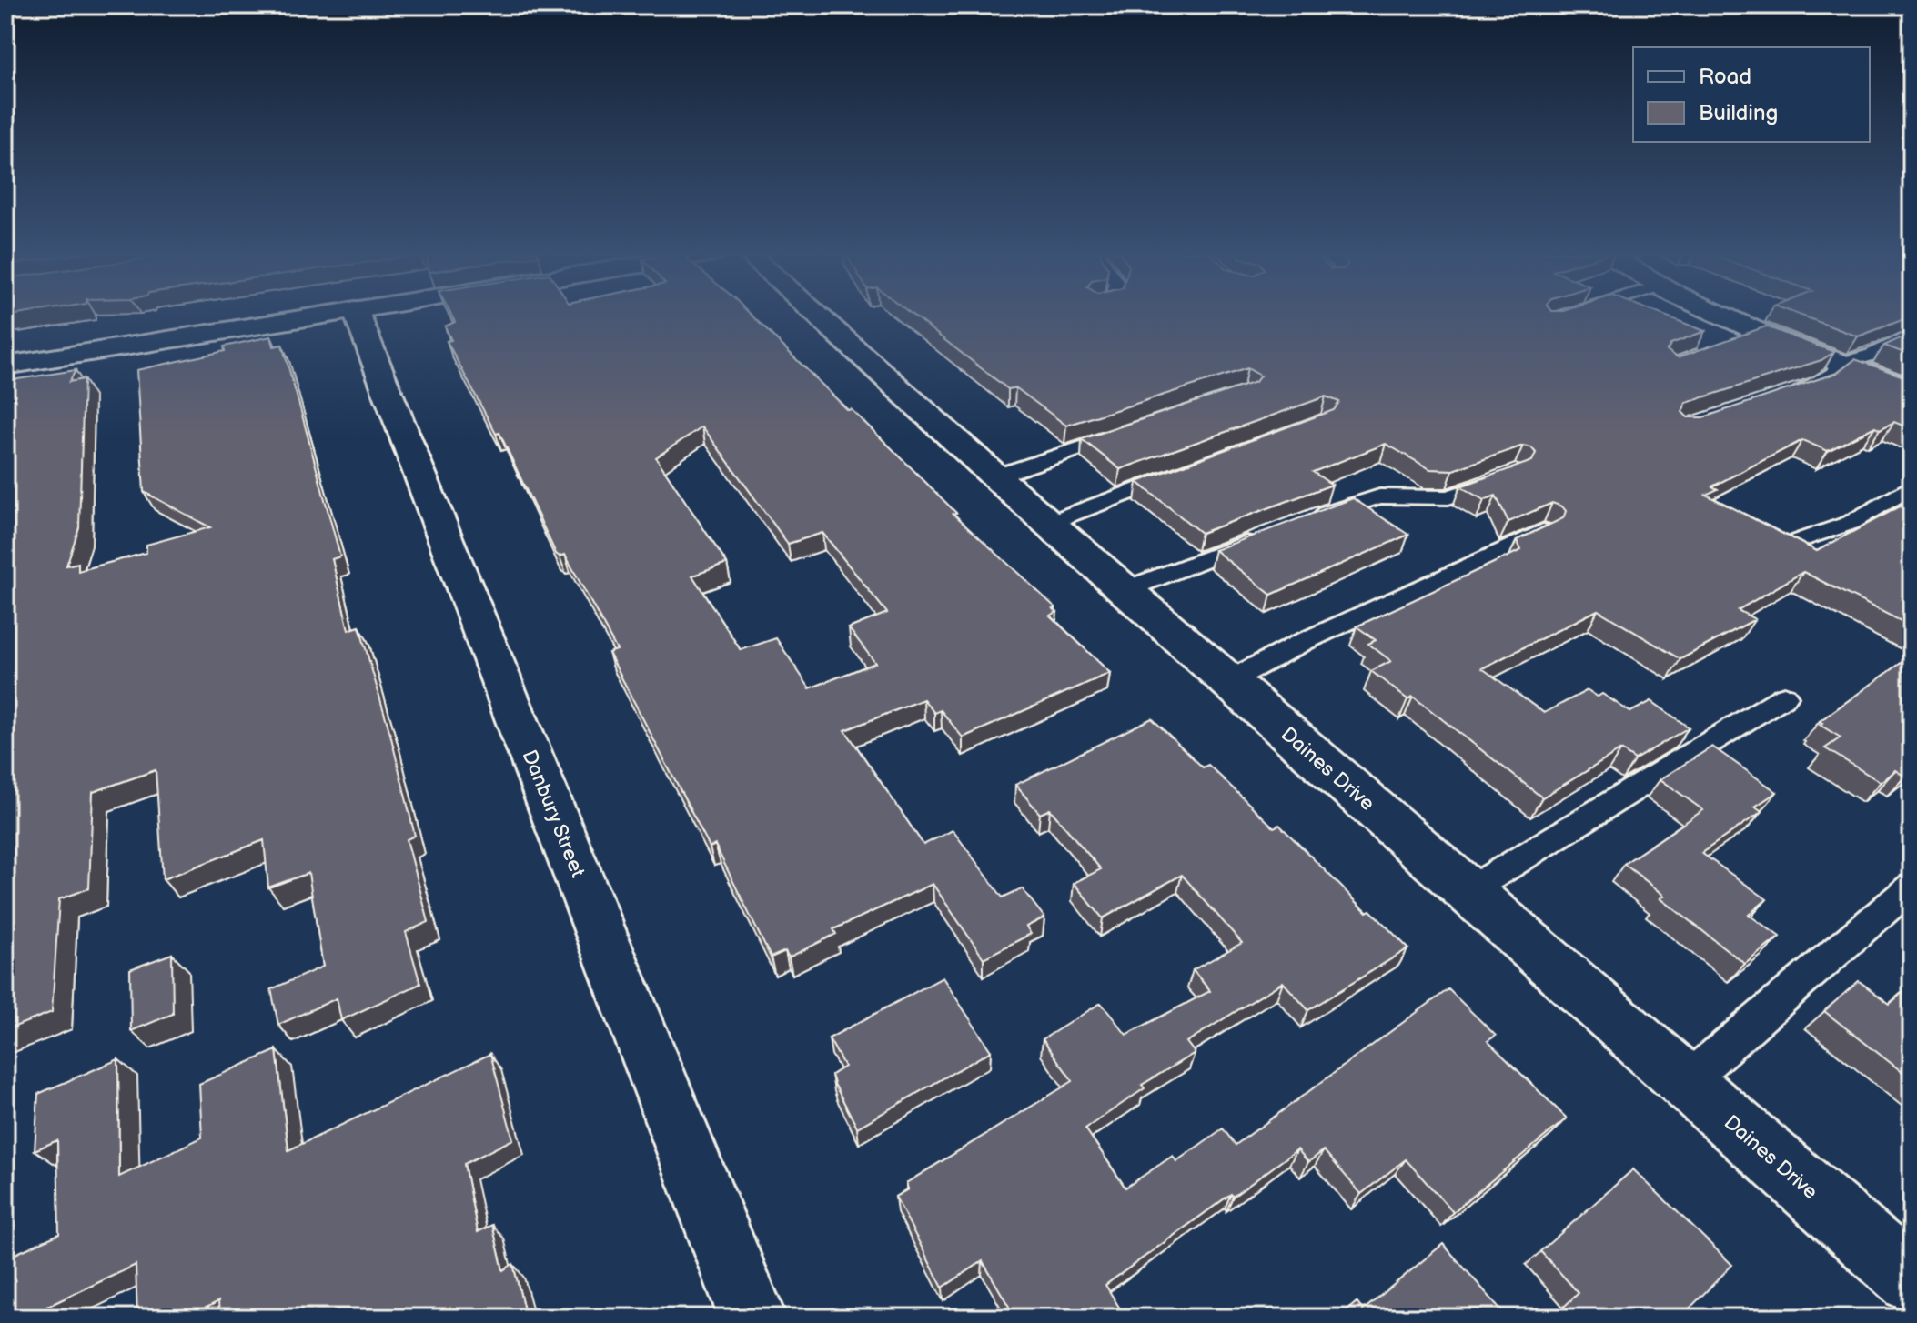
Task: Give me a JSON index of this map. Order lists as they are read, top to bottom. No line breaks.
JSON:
{"streets":{"street":["Daines Drive","Danbury Street"]},"legend":["Road","Building"]}
